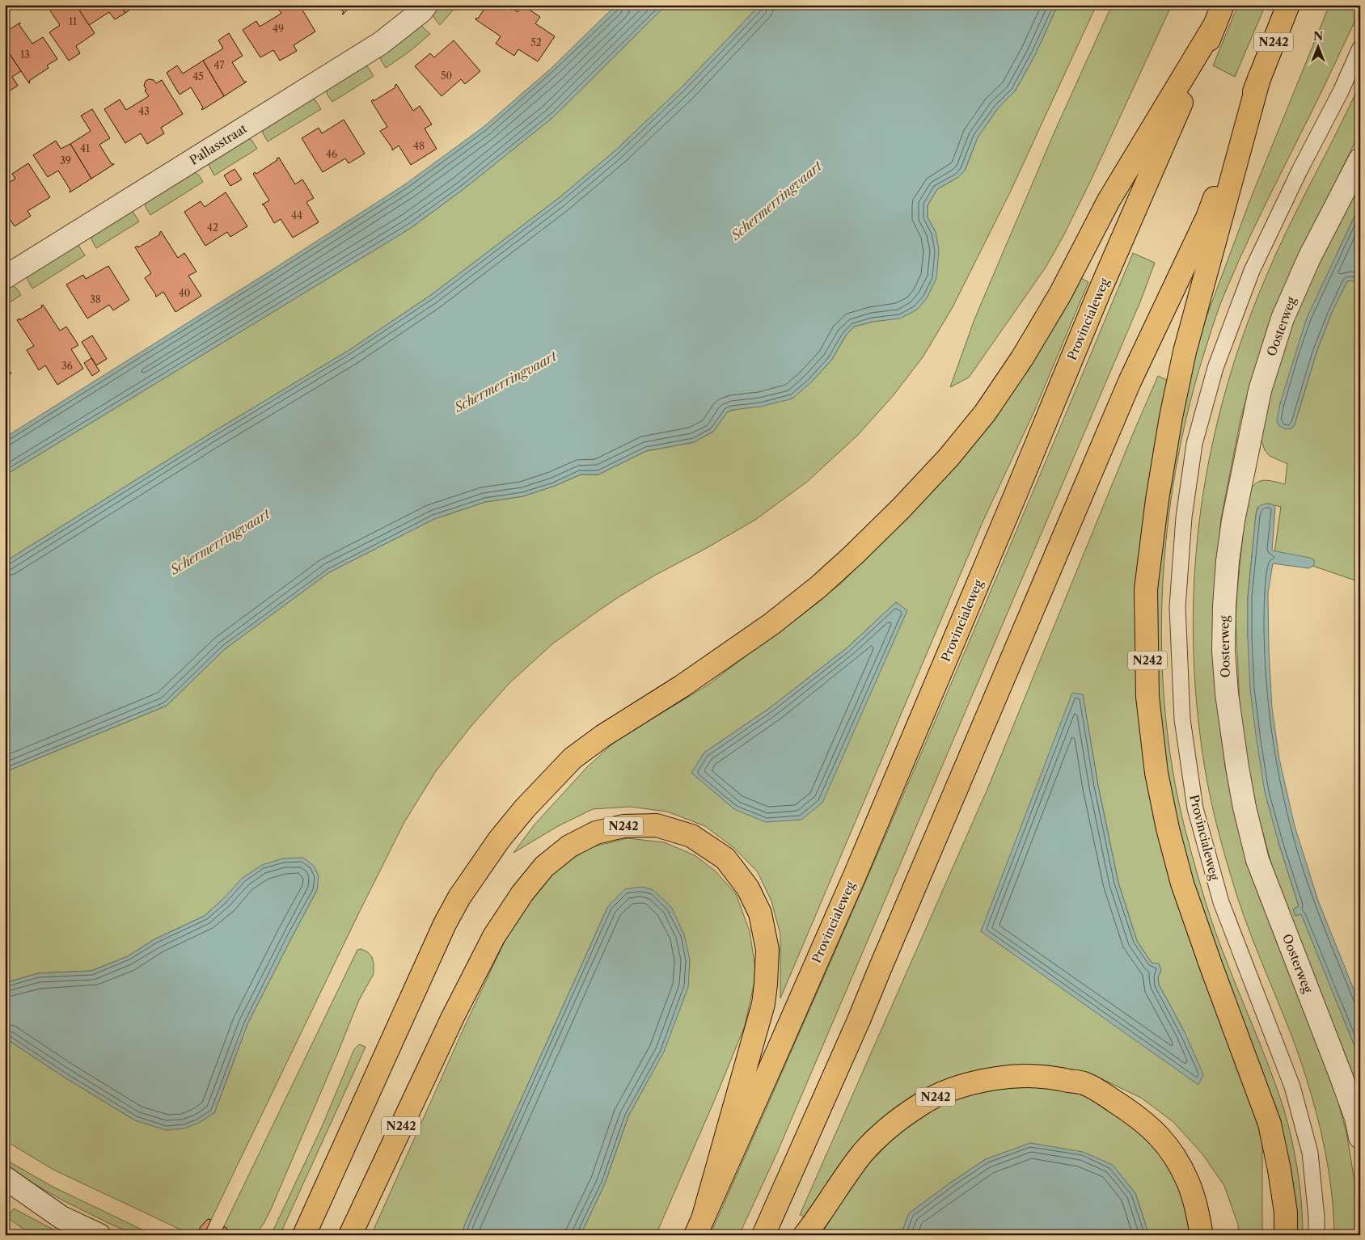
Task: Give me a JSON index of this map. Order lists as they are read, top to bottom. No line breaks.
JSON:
{"streets":{"main road":["N242","Provincialeweg"],"street":["Pallasstraat","Oosterweg"]},"crossings":[["N242","Provincialeweg"]],"water":["Schermerringvaart"],"house_numbers":["11","49","52","13","47","50","45","43","48","41","46","39","44","42","40","38","36"],"north":"top"}
